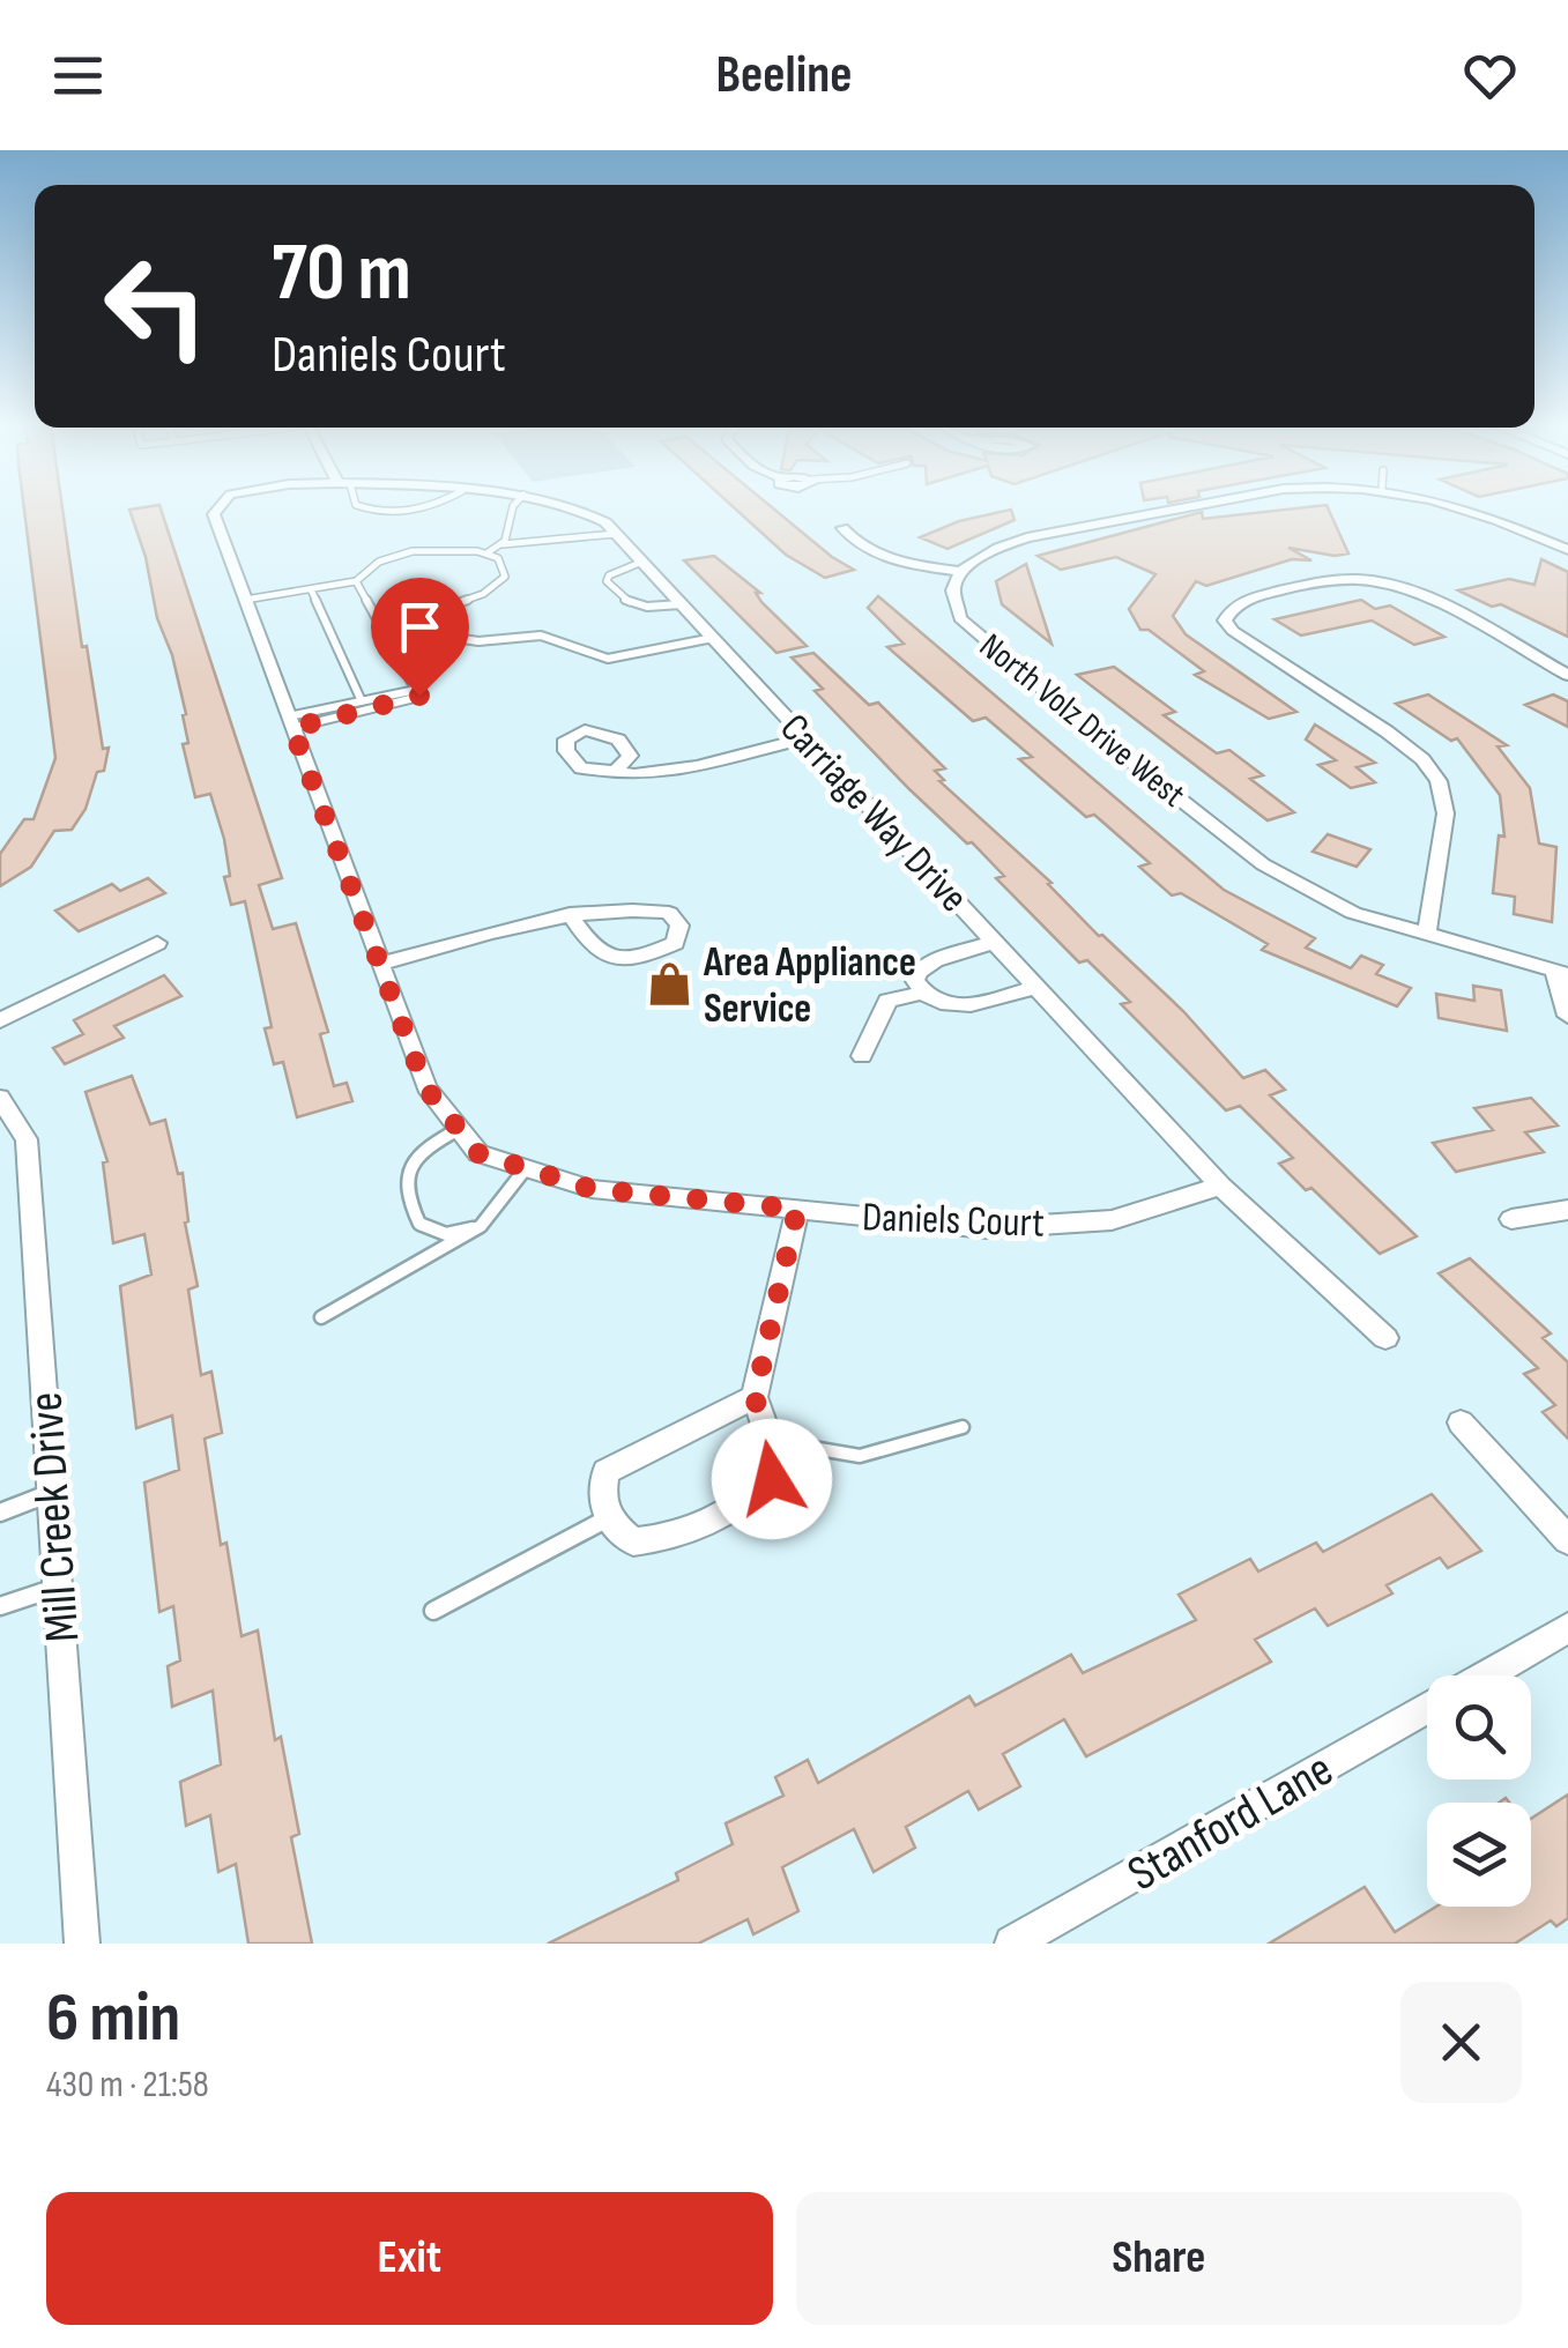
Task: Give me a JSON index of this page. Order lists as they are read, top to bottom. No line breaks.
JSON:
{"streets":{"street":["North Volz Drive West","Carriage Way Drive","Daniels Court","Mill Creek Drive","Stanford Lane"]},"crossings":[["Carriage Way Drive","Daniels Court"]],"places":{"shop":["Area Appliance Service"]},"page":{"header":"Beeline","turn":["70 m","Daniels Court"],"heading":["6 min","430 m · 21:58"],"buttons":["Exit","Share"]}}
